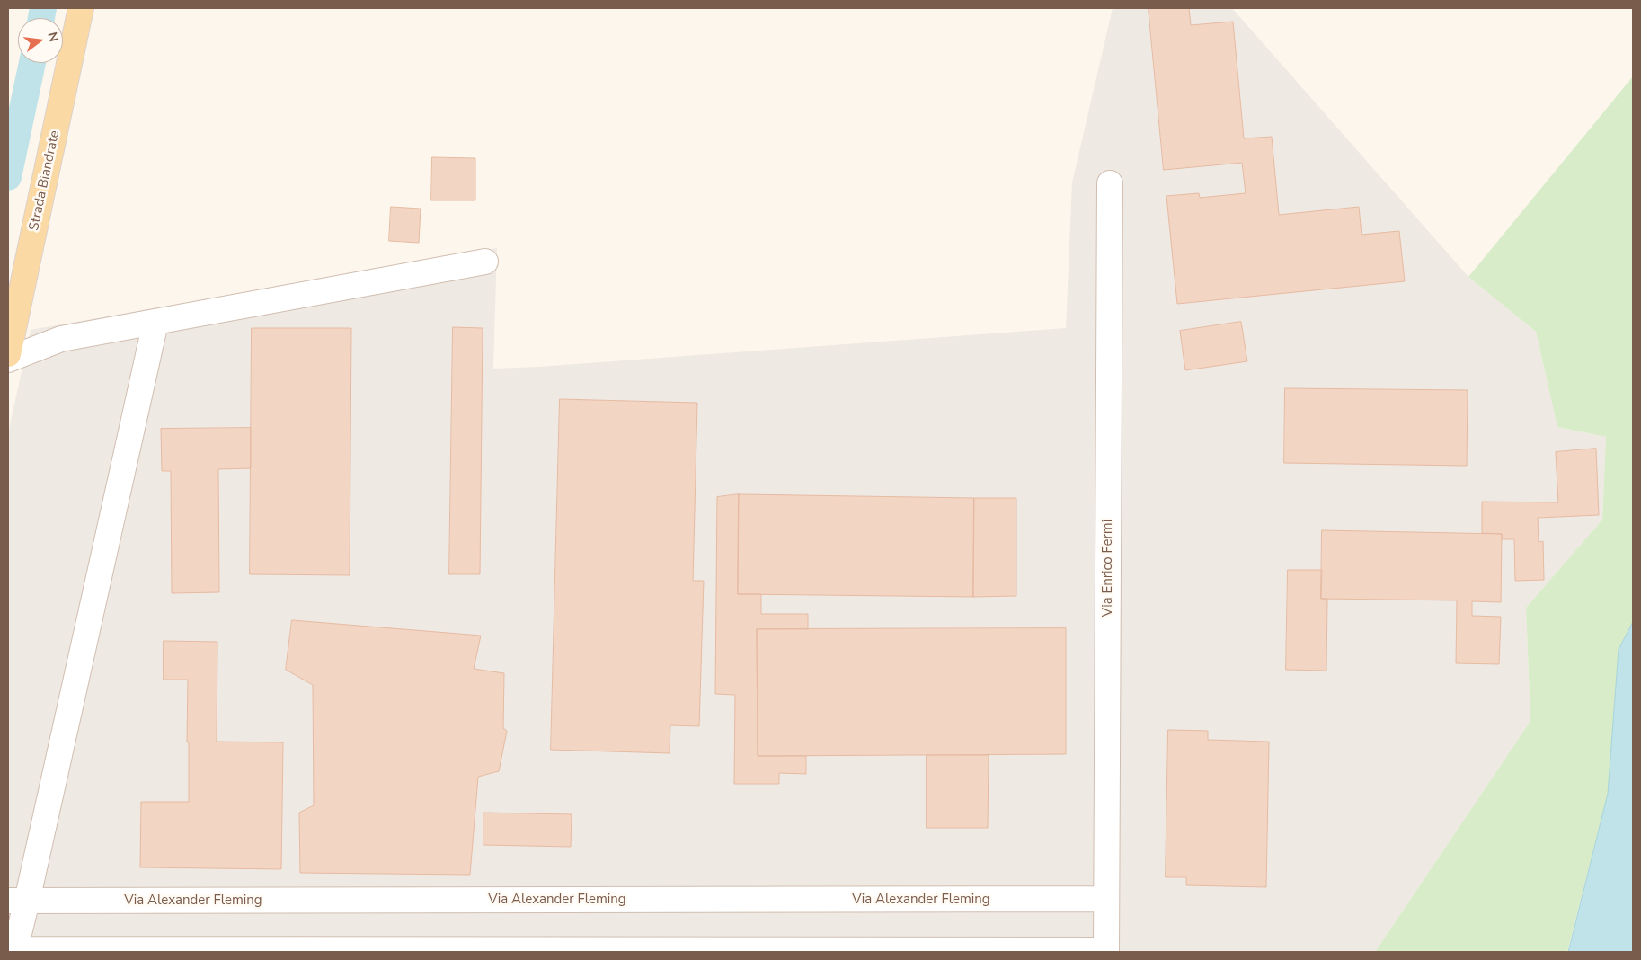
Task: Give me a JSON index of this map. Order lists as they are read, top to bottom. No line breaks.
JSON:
{"streets":{"main road":["Strada Biandrate"],"street":["Via Enrico Fermi","Via Alexander Fleming"]},"crossings":[["Via Enrico Fermi","Via Alexander Fleming"]],"north":"right"}
